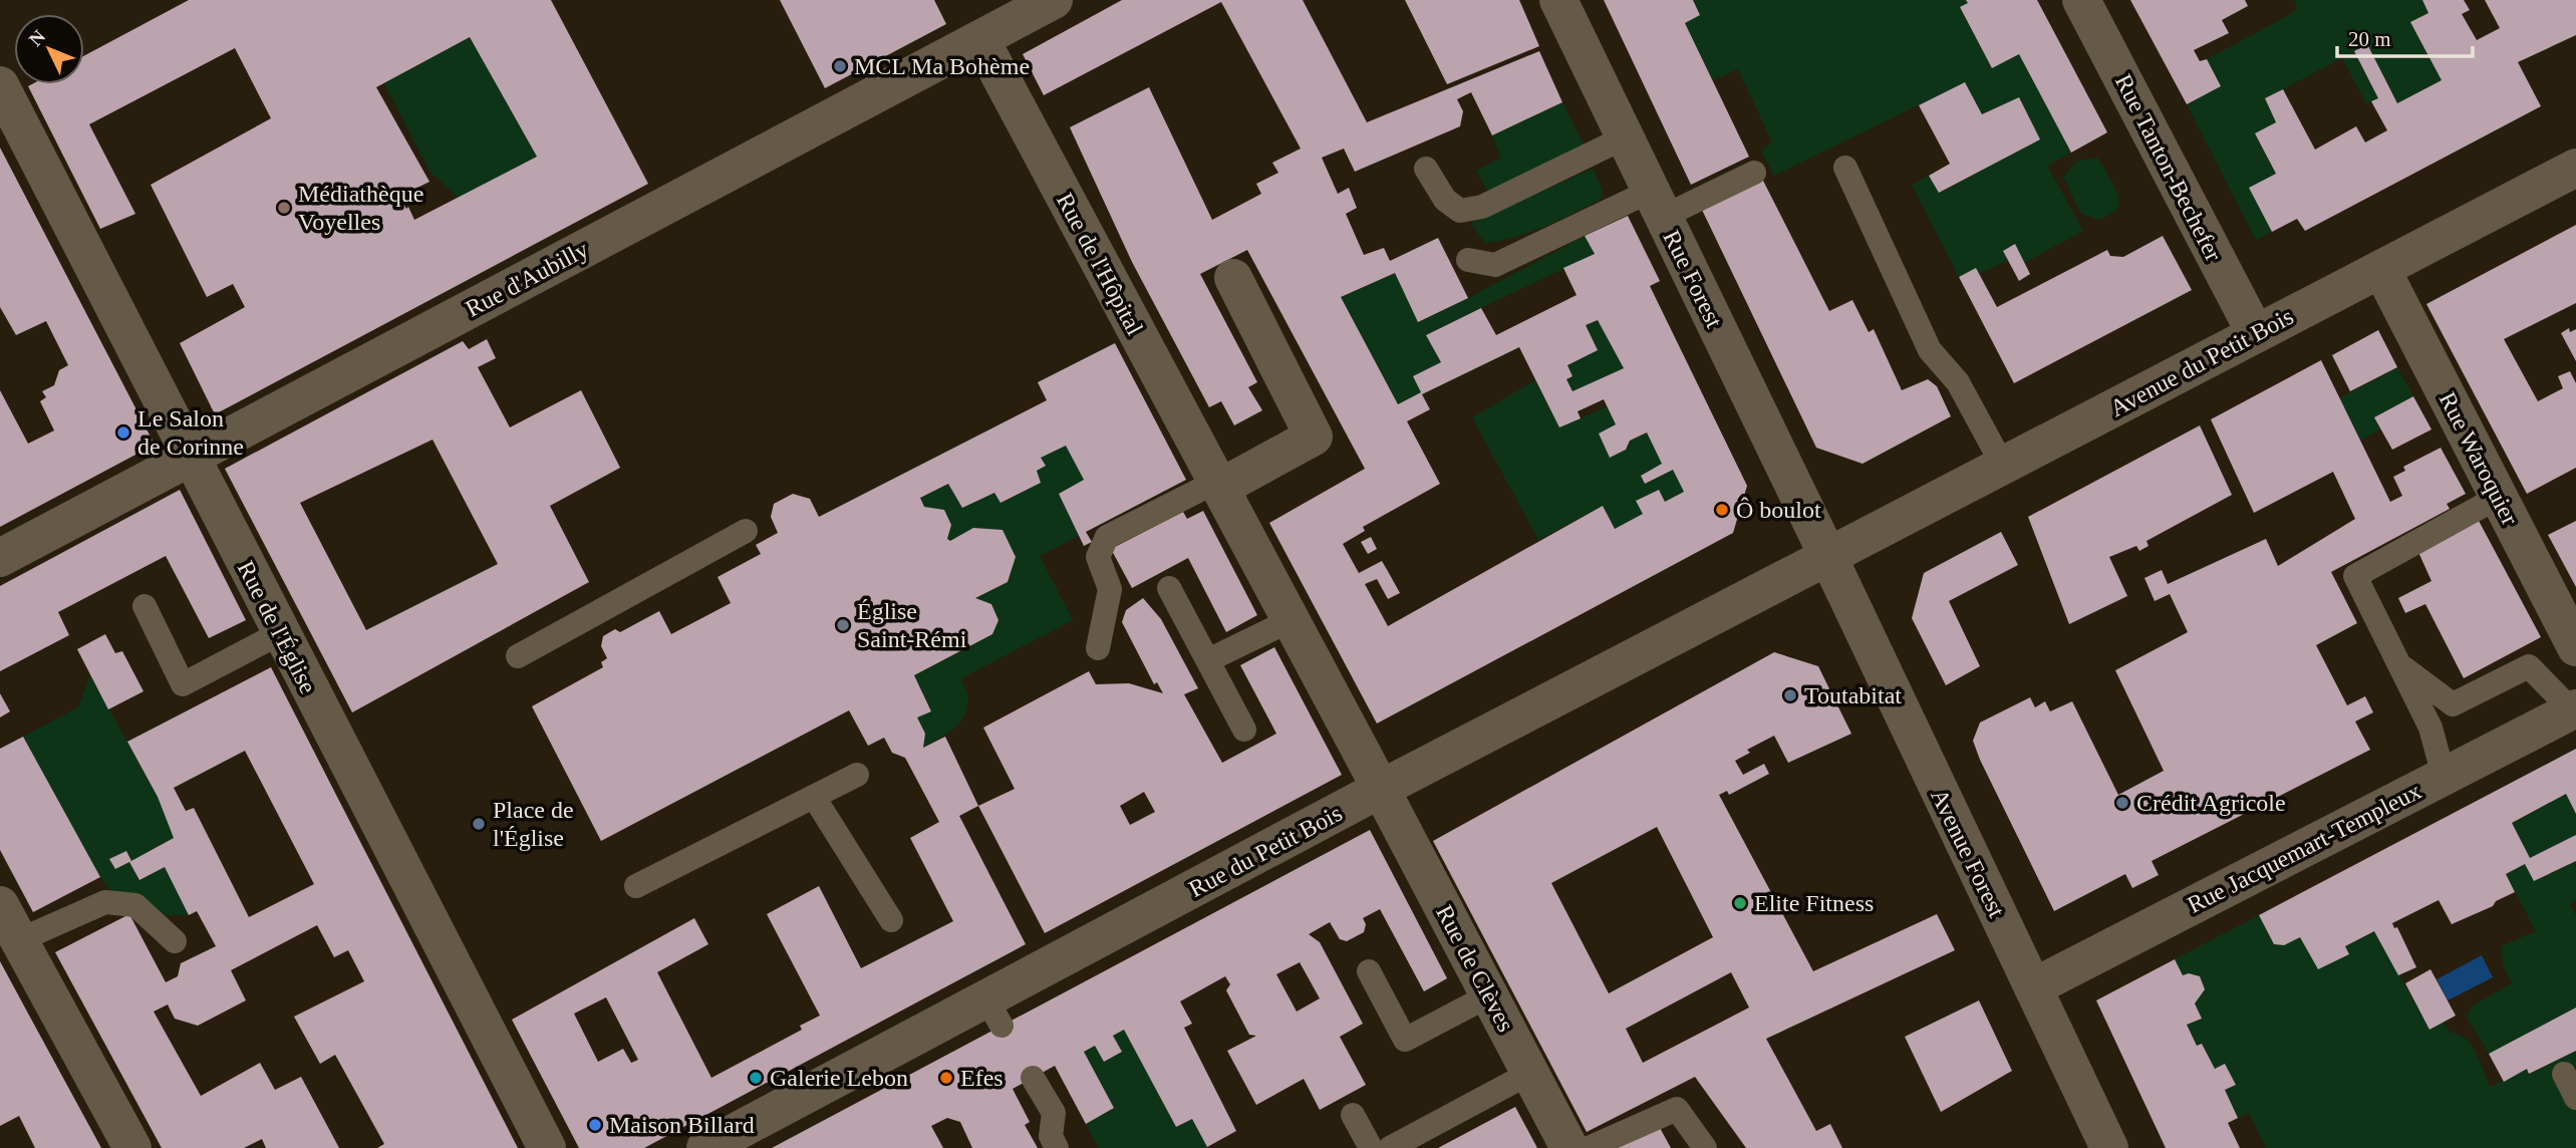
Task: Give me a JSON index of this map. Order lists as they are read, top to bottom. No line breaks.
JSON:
{"streets":{"street":["Rue Tanton-Bechefer","Rue de l'Hôpital","Rue d'Aubilly","Rue Forest","Avenue du Petit Bois","Rue Waroquier","Rue de l'Église","Rue Jacquemart-Templeux","Rue du Petit Bois","Avenue Forest","Rue de Clèves"]},"crossings":[["Rue Tanton-Bechefer","Avenue du Petit Bois"],["Rue de l'Hôpital","Rue d'Aubilly"],["Rue de l'Hôpital","Rue du Petit Bois"],["Rue de l'Hôpital","Rue de Clèves"],["Rue d'Aubilly","Rue de l'Église"],["Rue Forest","Avenue du Petit Bois"],["Rue Forest","Rue du Petit Bois"],["Rue Forest","Avenue Forest"],["Avenue du Petit Bois","Rue Waroquier"],["Avenue du Petit Bois","Rue du Petit Bois"],["Avenue du Petit Bois","Avenue Forest"],["Rue Jacquemart-Templeux","Avenue Forest"],["Rue du Petit Bois","Avenue Forest"],["Rue du Petit Bois","Rue de Clèves"]],"places":["MCL Ma Bohème","Médiathèque Voyelles","Le Salon de Corinne","Ô boulot","Église Saint-Rémi","Toutabitat","Crédit Agricole","Place de l'Église","Elite Fitness","Galerie Lebon","Efes","Maison Billard"],"scale_bar":"20 m","north":"top left"}
